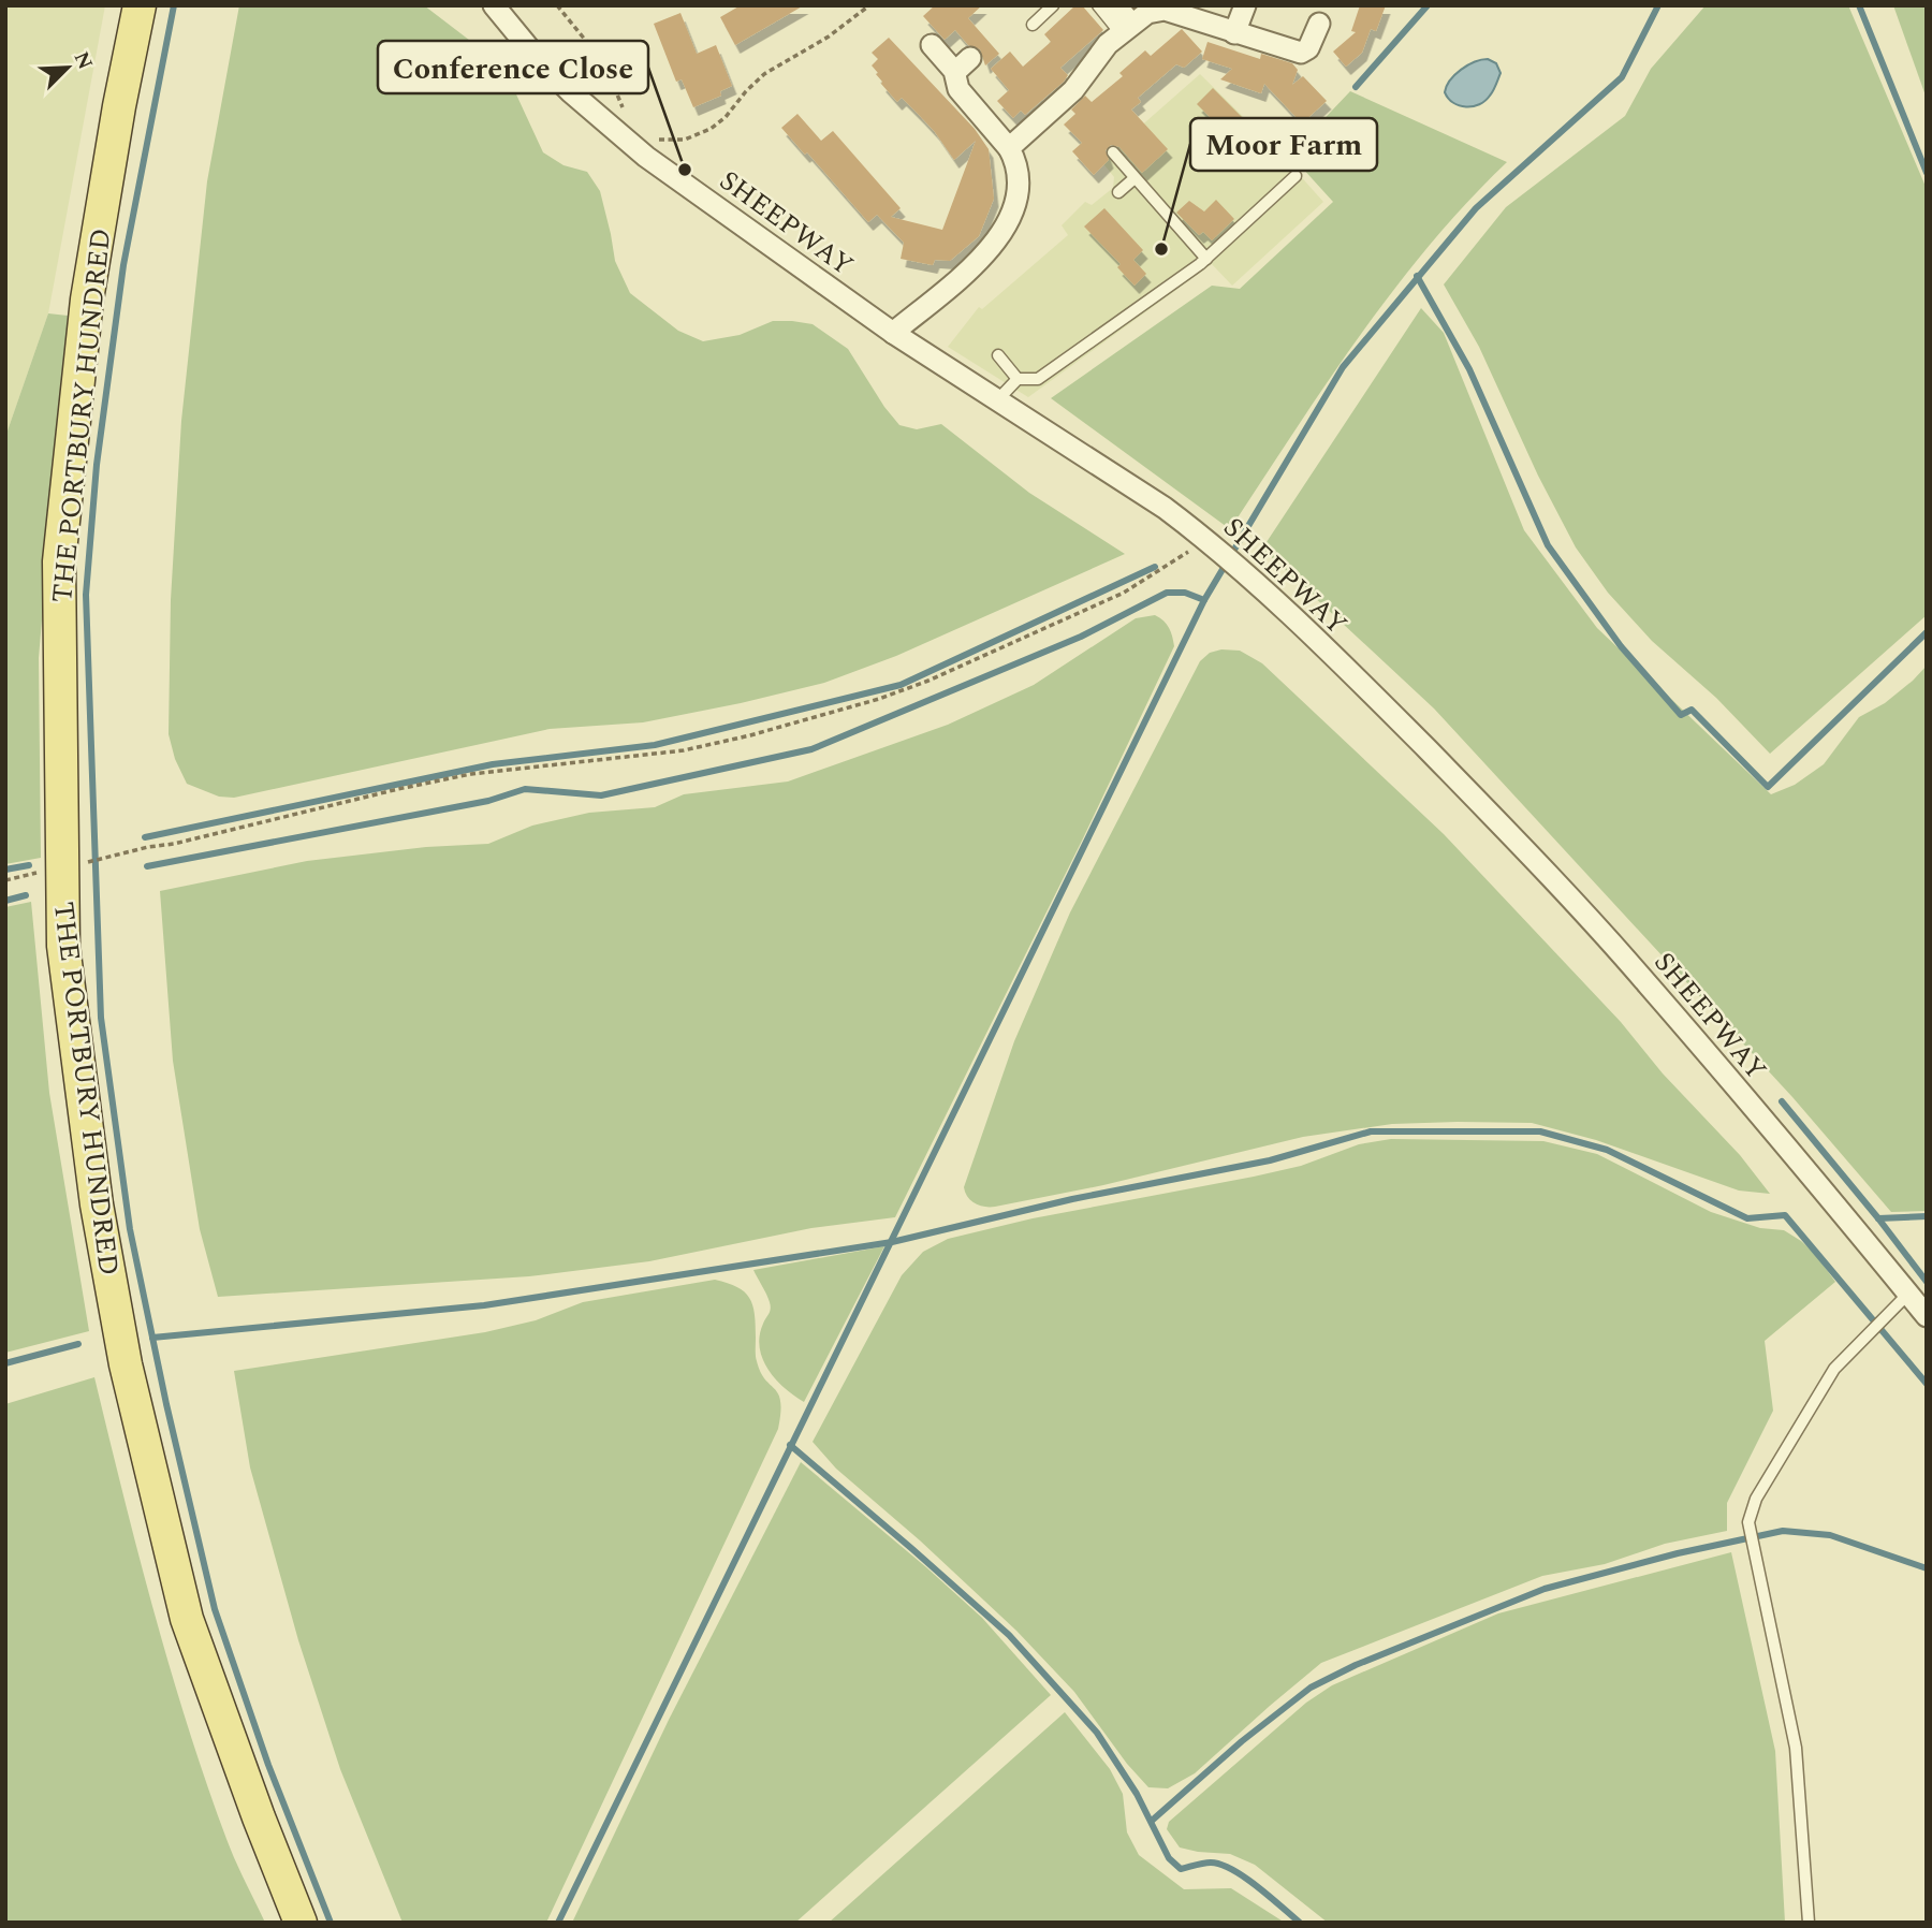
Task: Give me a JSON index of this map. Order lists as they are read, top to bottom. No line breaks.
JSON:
{"streets":{"main road":["THE PORTBURY HUNDRED"],"street":["SHEEPWAY"]},"places":["Conference Close","Moor Farm"],"north":"top right"}
